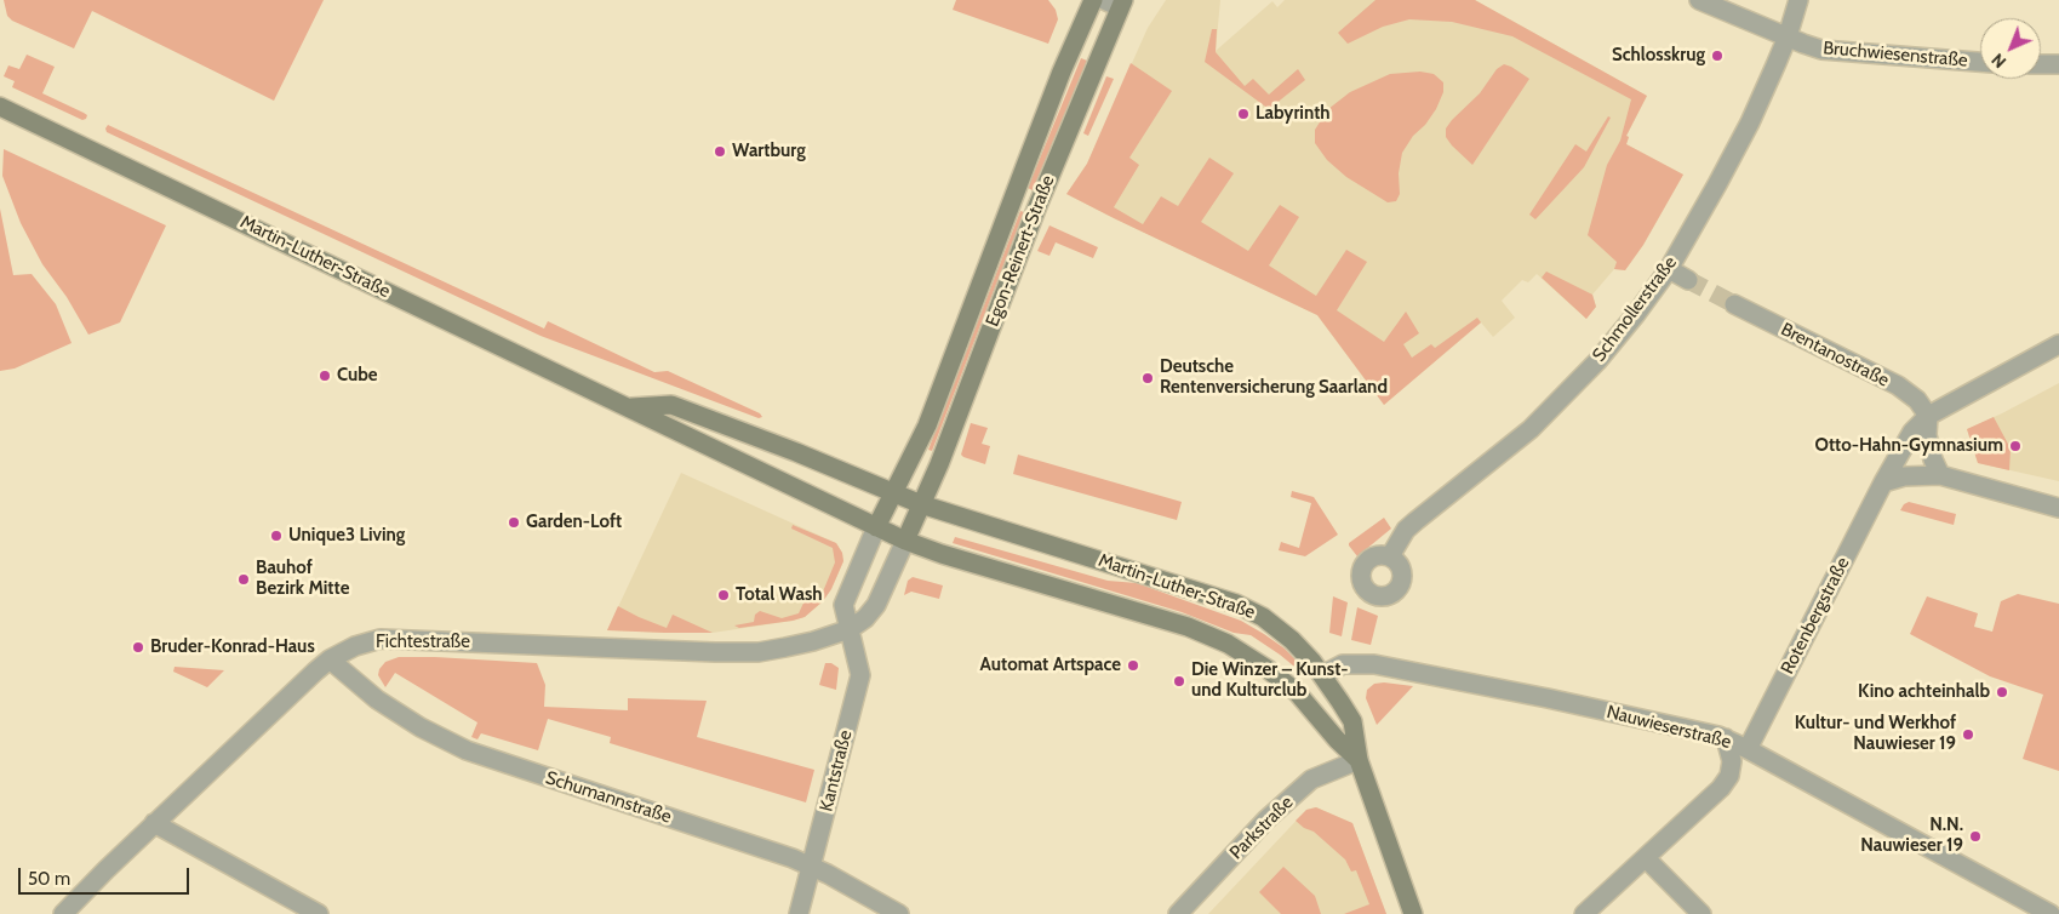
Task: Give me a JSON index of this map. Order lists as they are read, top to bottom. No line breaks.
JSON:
{"streets":{"main road":["Egon-Reinert-Straße","Martin-Luther-Straße","Fichtestraße"],"street":["Bruchwiesenstraße","Schmollerstraße","Brentanostraße","Rotenbergstraße","Nauwieserstraße","Kantstraße","Schumannstraße","Parkstraße"]},"crossings":[["Bruchwiesenstraße","Schmollerstraße"],["Egon-Reinert-Straße","Martin-Luther-Straße"],["Egon-Reinert-Straße","Fichtestraße"],["Martin-Luther-Straße","Fichtestraße"],["Martin-Luther-Straße","Nauwieserstraße"],["Martin-Luther-Straße","Parkstraße"],["Brentanostraße","Rotenbergstraße"],["Rotenbergstraße","Nauwieserstraße"],["Fichtestraße","Kantstraße"],["Fichtestraße","Schumannstraße"],["Kantstraße","Schumannstraße"]],"places":["Schlosskrug","Labyrinth","Wartburg","Cube","Deutsche Rentenversicherung Saarland","Otto-Hahn-Gymnasium","Garden-Loft","Unique3 Living","Bauhof Bezirk Mitte","Total Wash","Bruder-Konrad-Haus","Automat Artspace","Die Winzer – Kunst- und Kulturclub","Kino achteinhalb","Kultur- und Werkhof Nauwieser 19","N.N. Nauwieser 19"],"scale_bar":"50 m","north":"bottom left"}
